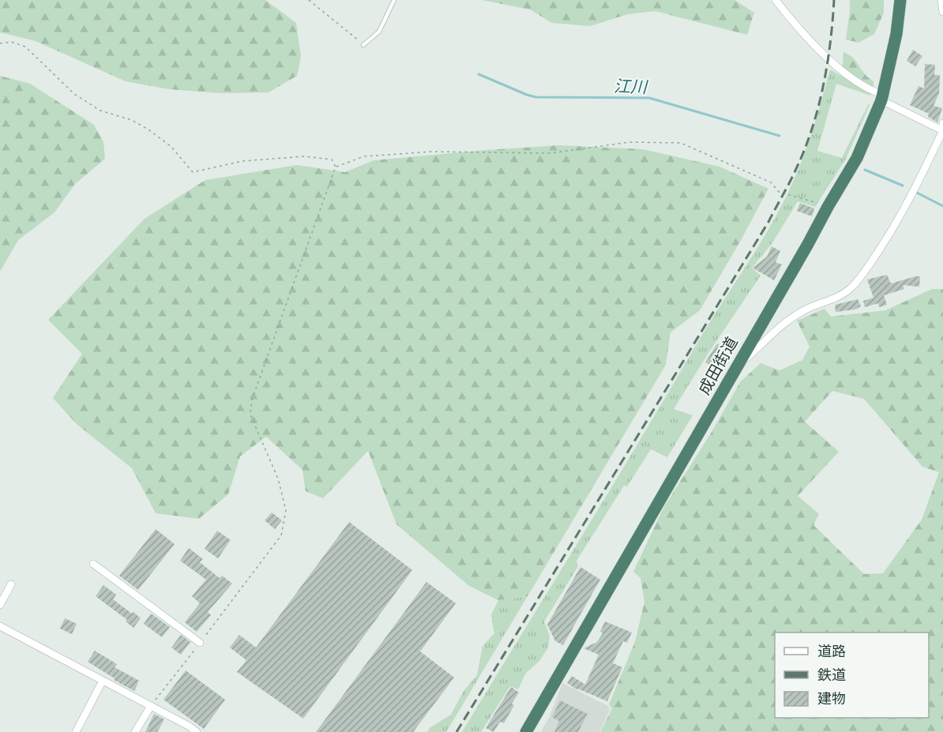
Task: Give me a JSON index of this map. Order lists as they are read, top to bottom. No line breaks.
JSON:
{"streets":{"highway":["成田街道"]},"water":["江川"],"legend":["道路","鉄道","建物"]}
